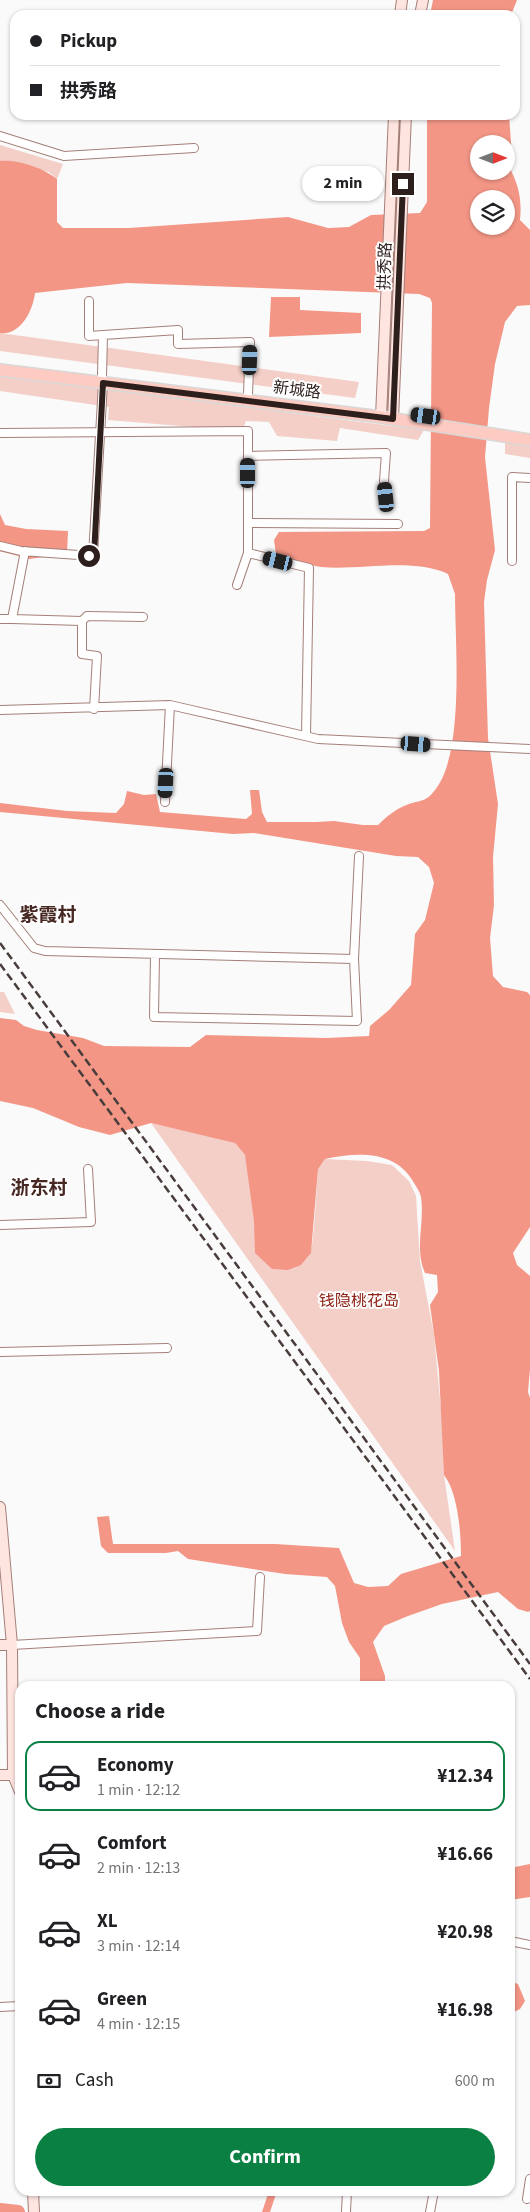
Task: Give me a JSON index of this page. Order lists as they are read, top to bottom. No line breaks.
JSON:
{"streets":{"main road":["拱秀路","新城路"]},"crossings":[["拱秀路","新城路"]],"districts":["紫霞村","浙东村"],"parks":["钱隐桃花岛"],"north":"right","page":{"banner":["Pickup","拱秀路"],"bubble":"2 min","heading":"Choose a ride","list":[{"name":"Economy","note":"1 min · 12:12","value":"¥12.34"},{"name":"Comfort","note":"2 min · 12:13","value":"¥16.66"},{"name":"XL","note":"3 min · 12:14","value":"¥20.98"},{"name":"Green","note":"4 min · 12:15","value":"¥16.98"}],"pay":["Cash","600 m"],"buttons":"Confirm"}}
